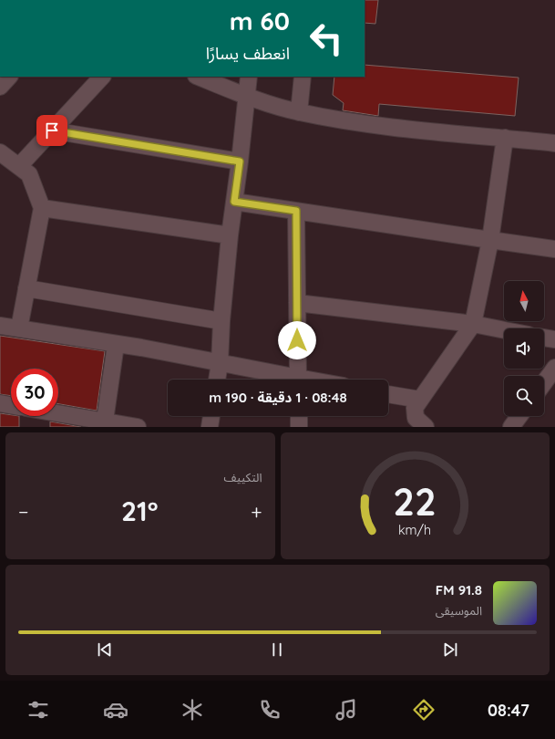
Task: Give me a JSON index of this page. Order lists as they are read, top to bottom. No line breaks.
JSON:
{"north":"top","page":{"turn":["60 m","انعطف يسارًا"],"limit":"30","trip":"08:48 · 1 دقيقة · 190 m","tile":"التكييف","heat":["−","21°","+"],"song":["91.8 FM","الموسيقى"],"tabs":"08:47","gauge":["22","km/h"]}}
